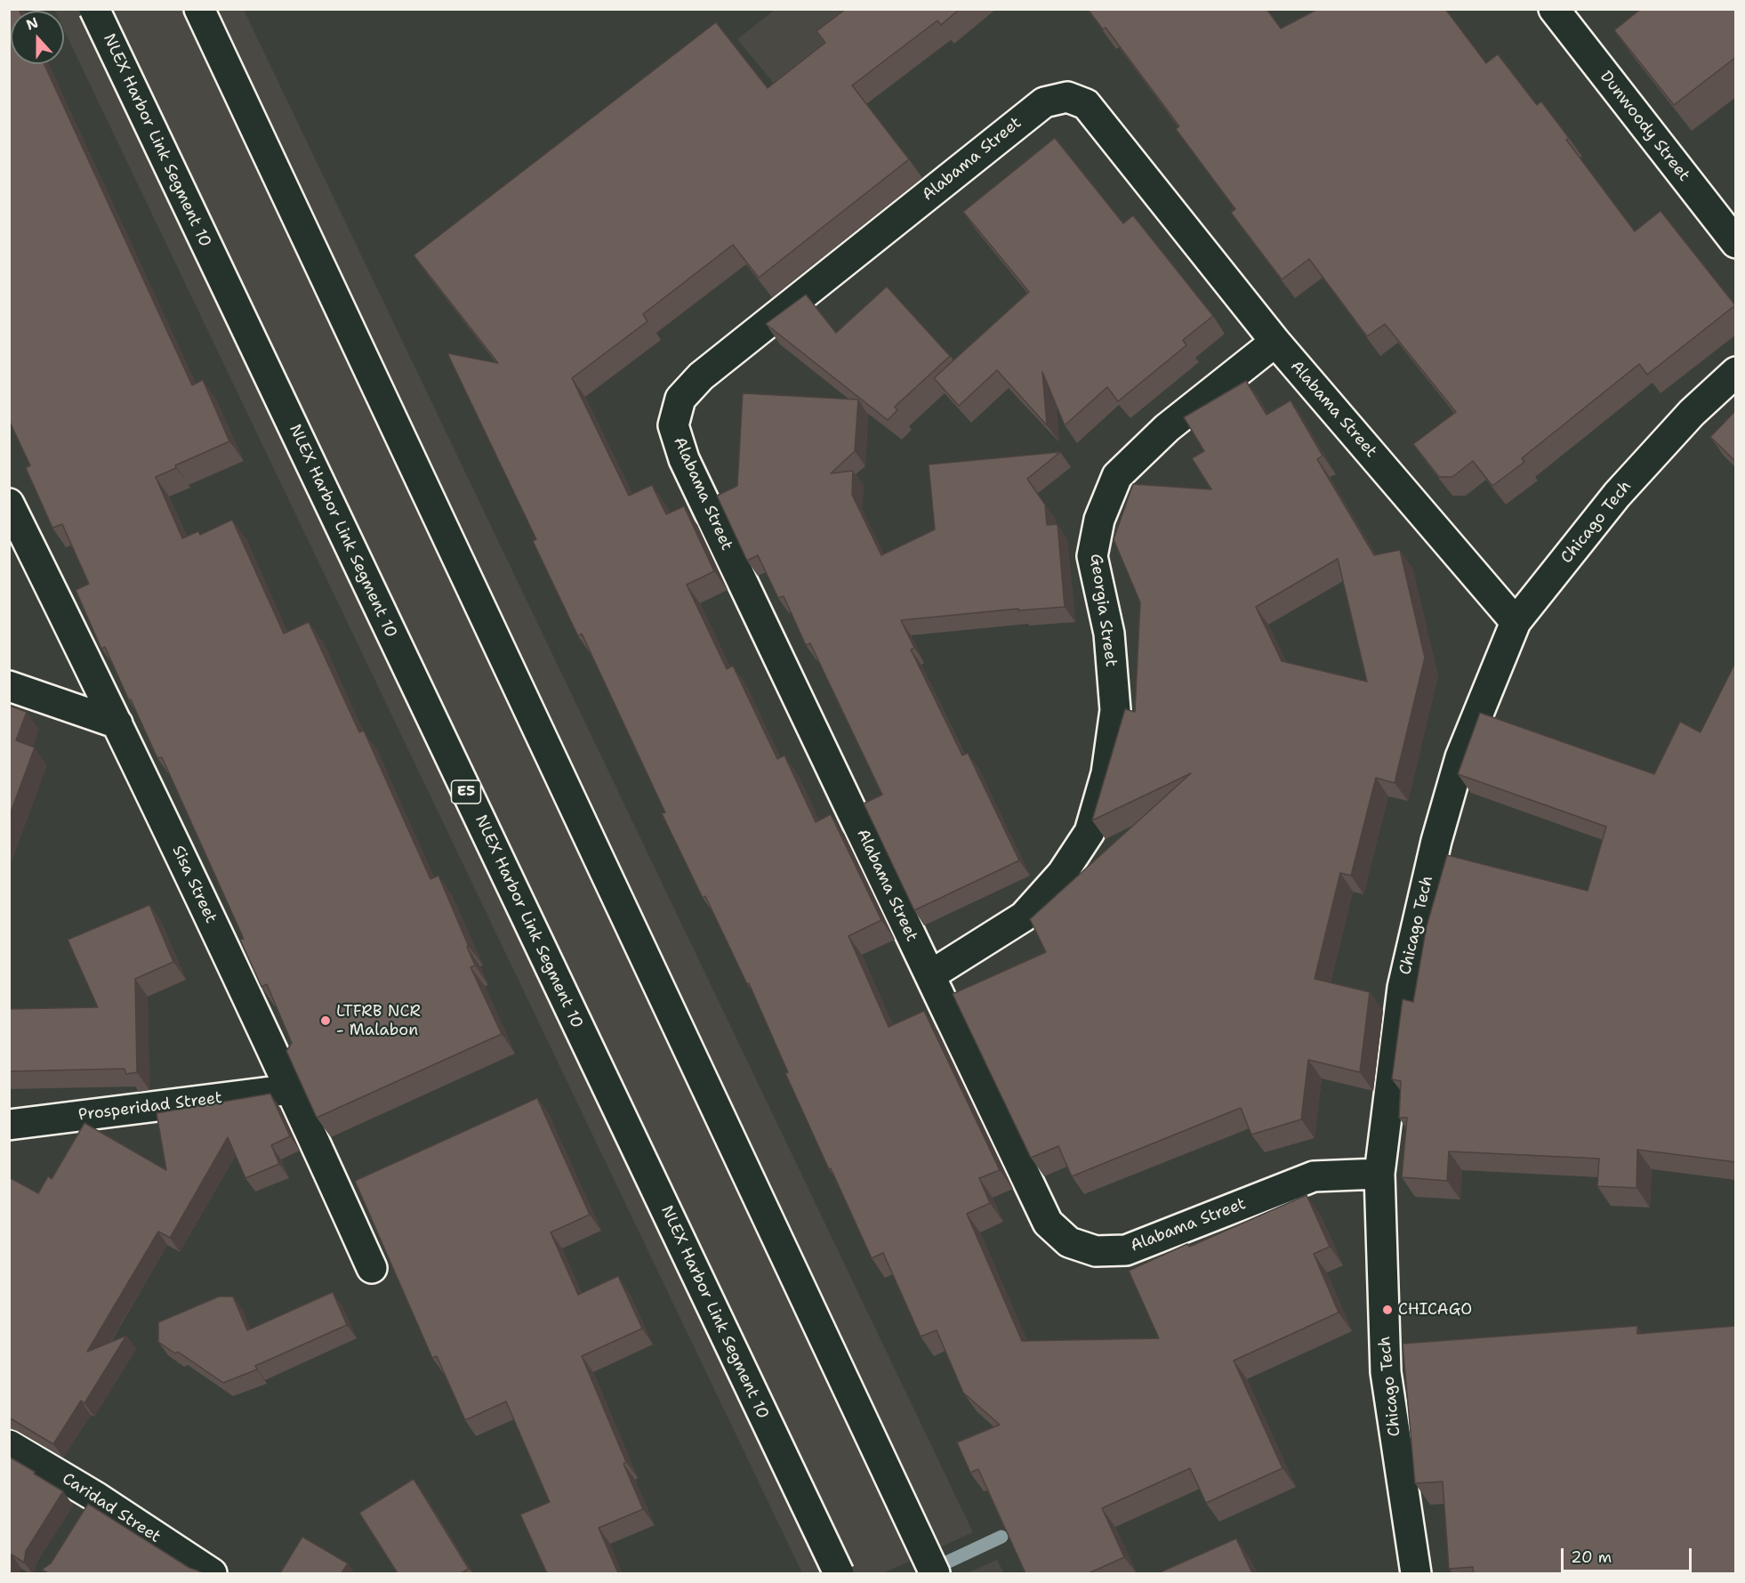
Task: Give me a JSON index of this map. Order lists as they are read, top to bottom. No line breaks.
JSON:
{"streets":{"main road":["Dunwoody Street","NLEX Harbor Link Segment 10","Alabama Street","Chicago Tech","Georgia Street","E5","Sisa Street","Prosperidad Street","Caridad Street"]},"crossings":[["Alabama Street","Chicago Tech"],["Alabama Street","Georgia Street"],["Sisa Street","Prosperidad Street"]],"places":["LTFRB NCR - Malabon","CHICAGO"],"scale_bar":"20 m","north":"top"}
